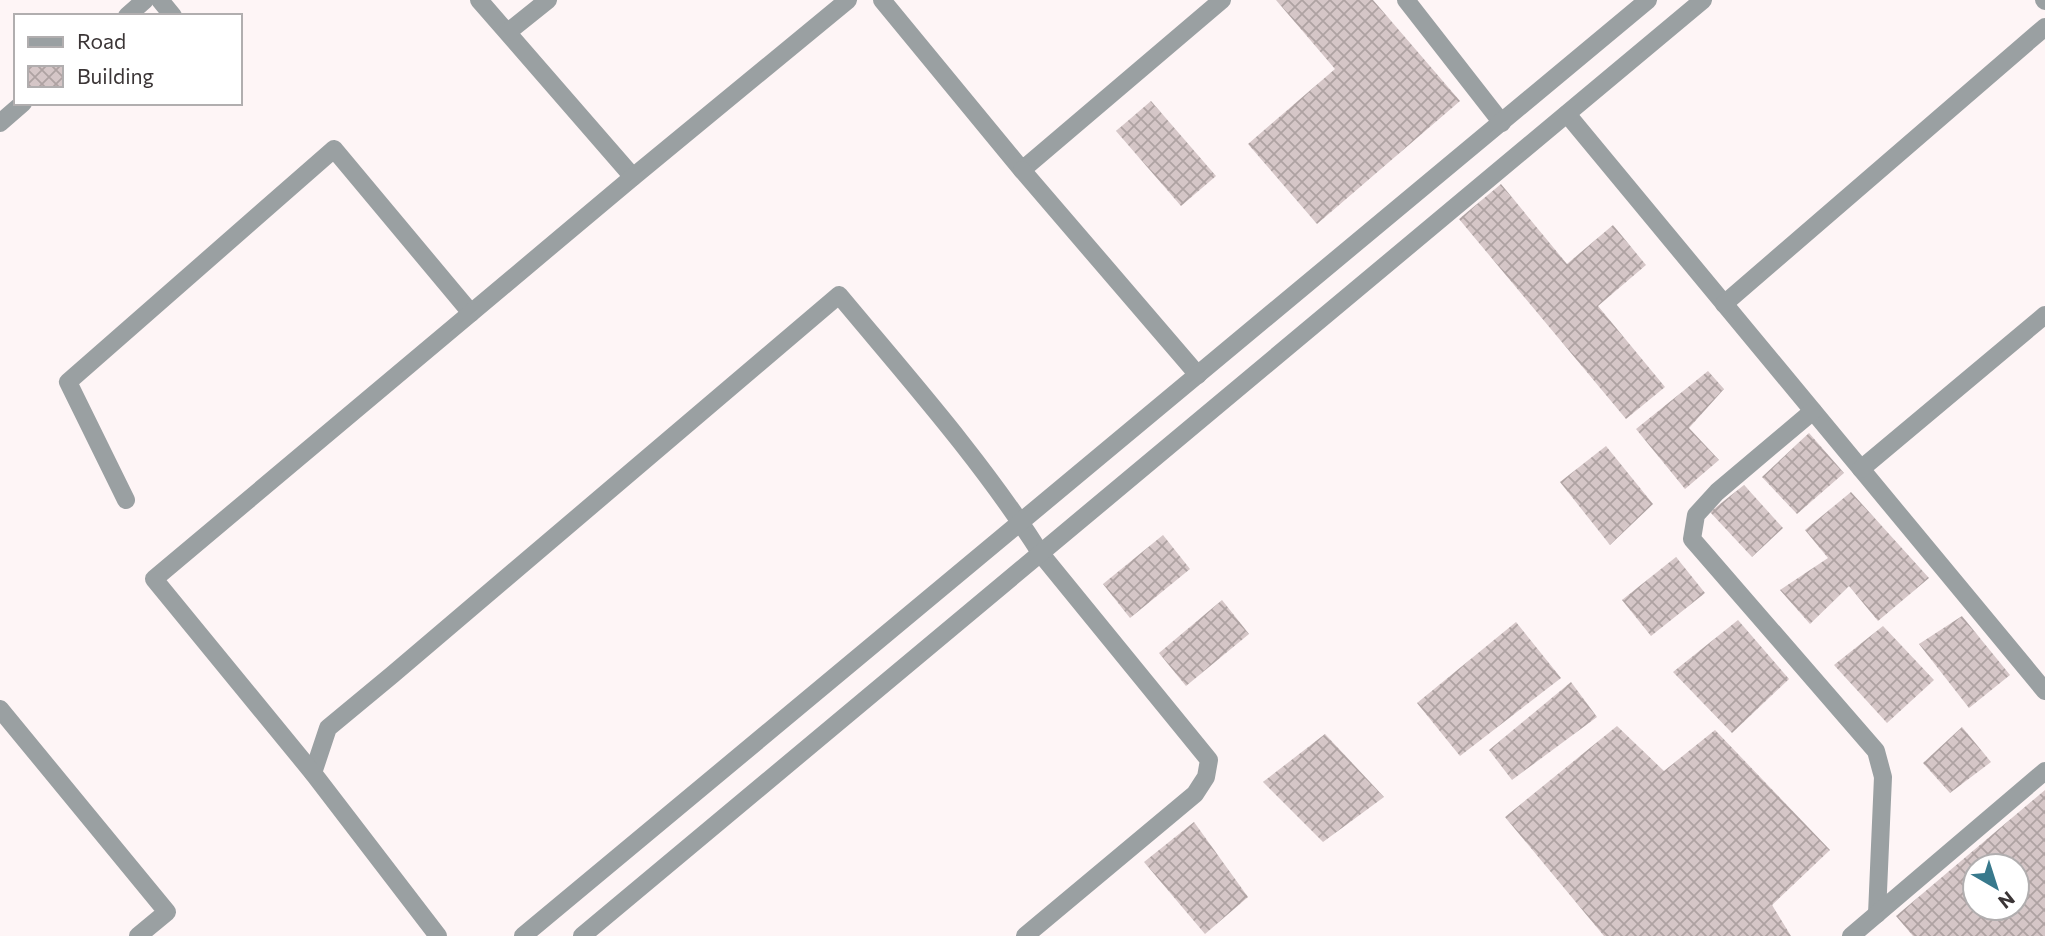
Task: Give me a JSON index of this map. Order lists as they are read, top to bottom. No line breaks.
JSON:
{"legend":["Road","Building"],"north":"bottom right"}
